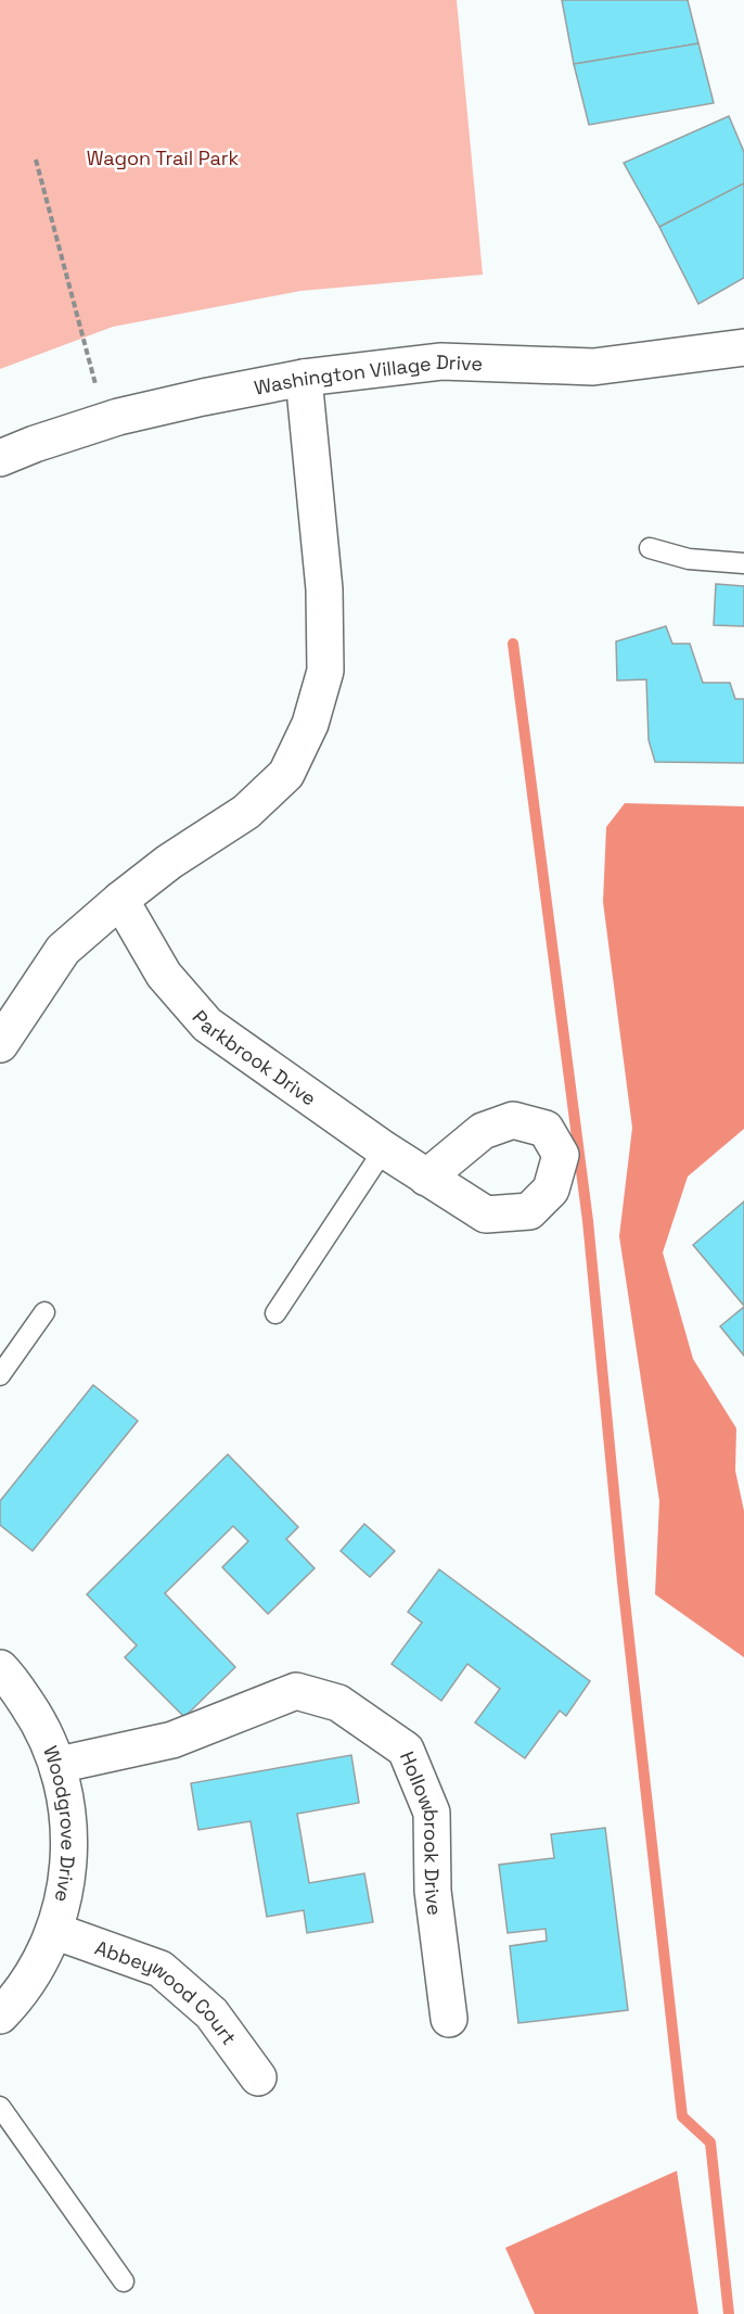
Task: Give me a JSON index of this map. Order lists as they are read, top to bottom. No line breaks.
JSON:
{"streets":{"street":["Washington Village Drive","Parkbrook Drive","Woodgrove Drive","Hollowbrook Drive","Abbeywood Court"]},"crossings":[["Woodgrove Drive","Hollowbrook Drive"],["Woodgrove Drive","Abbeywood Court"]],"parks":["Wagon Trail Park"]}
